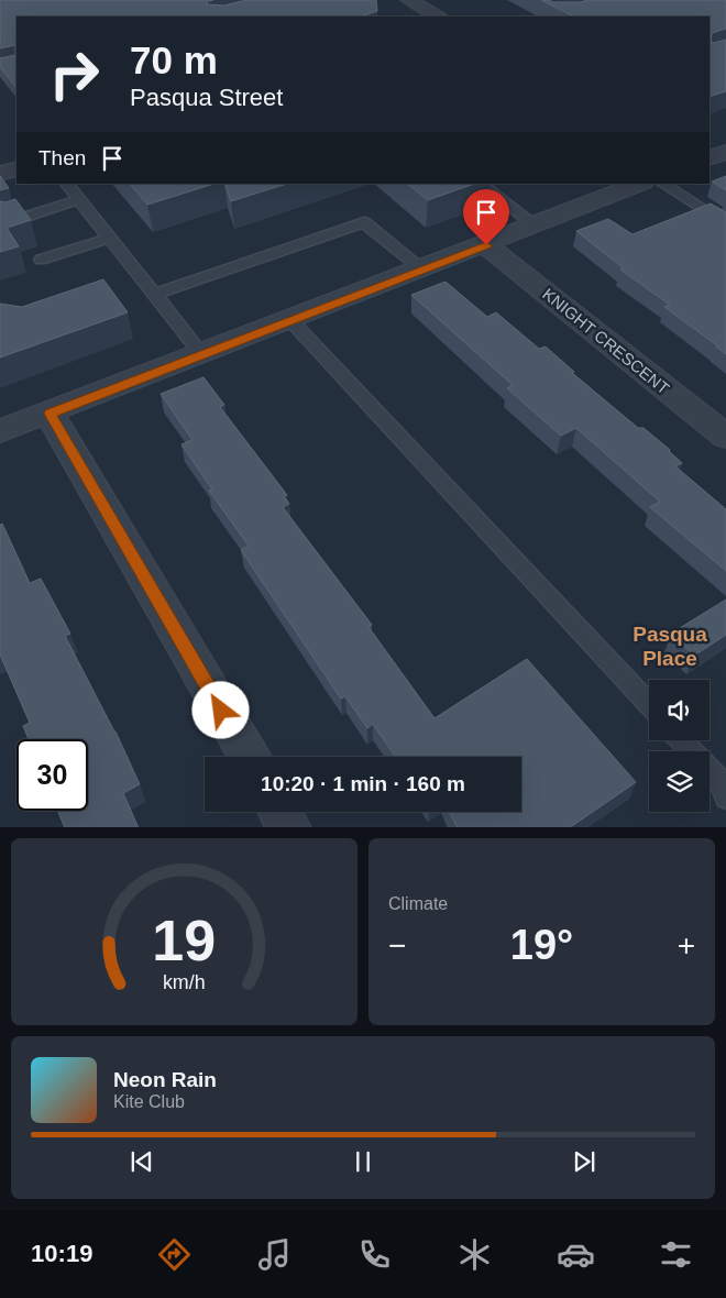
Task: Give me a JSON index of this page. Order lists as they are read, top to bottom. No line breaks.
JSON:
{"streets":{"street":["KNIGHT CRESCENT"]},"districts":["Pasqua Place"],"page":{"turn":["70 m","Pasqua Street"],"then":"Then","limit":"30","trip":"10:20 · 1 min · 160 m","tile":"Climate","heat":["−","19°","+"],"song":["Neon Rain","Kite Club"],"tabs":"10:19","gauge":["19","km/h"]}}
